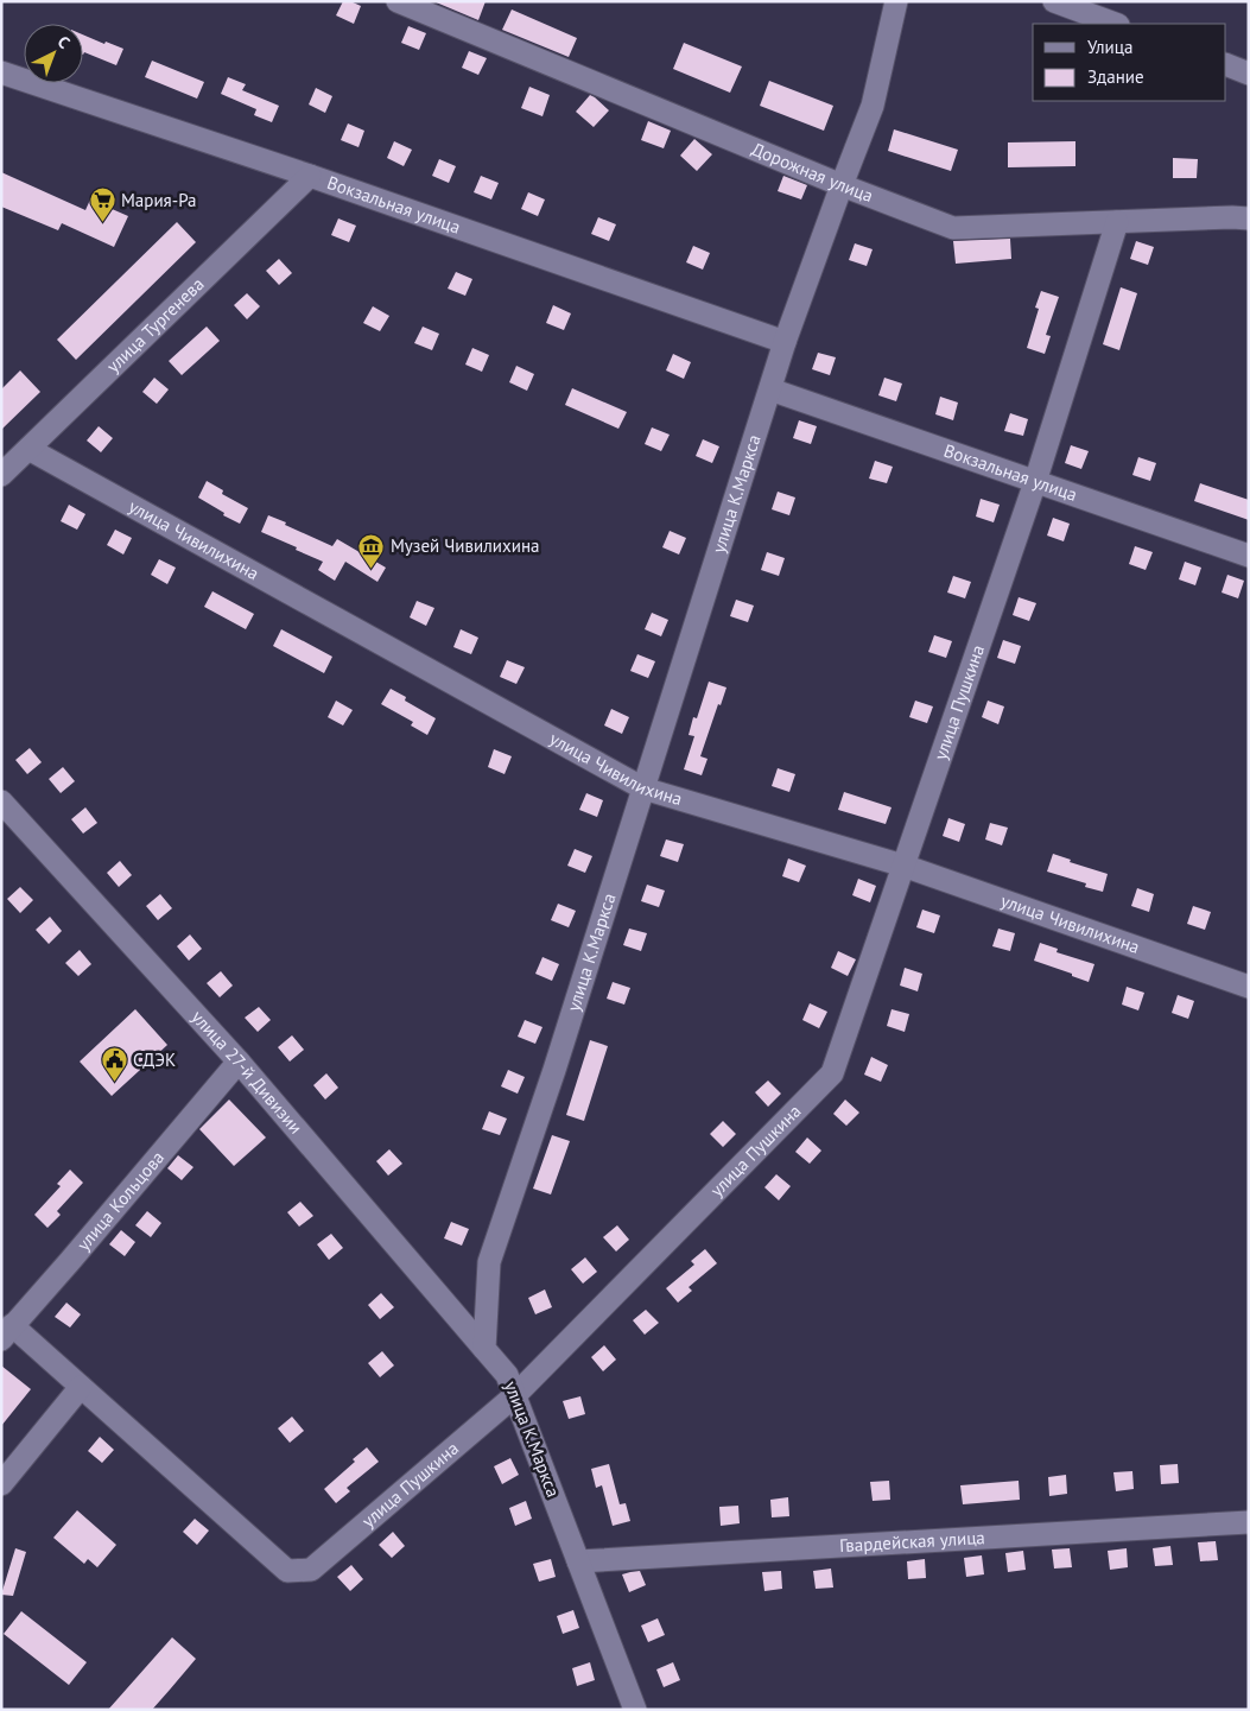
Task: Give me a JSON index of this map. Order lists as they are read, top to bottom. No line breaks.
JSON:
{"streets":{"street":["Дорожная улица","Вокзальная улица","улица Тургенева","улица К.Маркса","улица Чивилихина","улица Пушкина","улица 27-й Дивизии","улица Кольцова","Гвардейская улица"]},"crossings":[["Дорожная улица","улица К.Маркса"],["Дорожная улица","улица Пушкина"],["Вокзальная улица","улица Тургенева"],["Вокзальная улица","улица К.Маркса"],["Вокзальная улица","улица Пушкина"],["улица Тургенева","улица Чивилихина"],["улица К.Маркса","улица Чивилихина"],["улица К.Маркса","улица Пушкина"],["улица К.Маркса","улица 27-й Дивизии"],["улица К.Маркса","Гвардейская улица"],["улица Чивилихина","улица Пушкина"],["улица Пушкина","улица Кольцова"],["улица 27-й Дивизии","улица Кольцова"]],"places":{"supermarket":["Мария-Ра"],"museum":["Музей Чивилихина"],"public building":["СДЭК"]},"legend":["Улица","Здание"],"north":"top right"}
